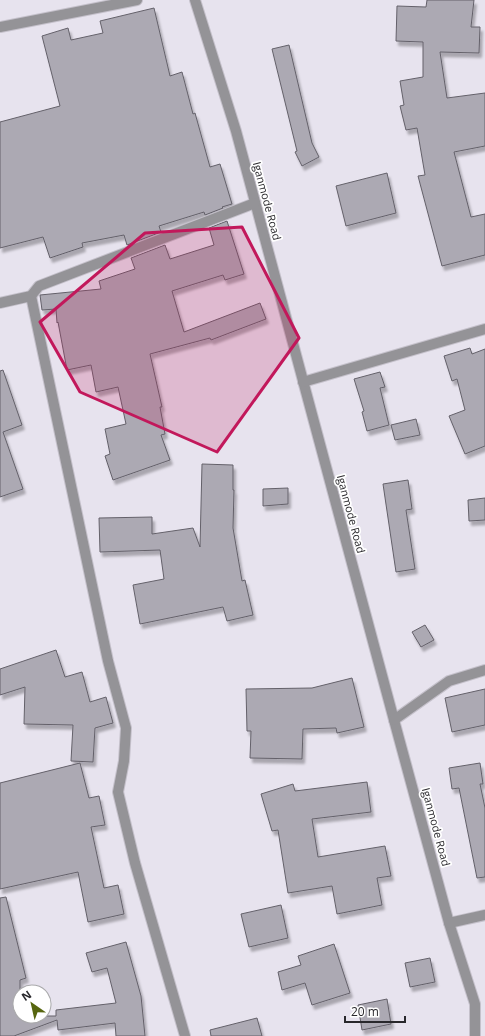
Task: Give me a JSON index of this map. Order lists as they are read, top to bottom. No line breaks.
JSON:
{"streets":{"street":["Iganmode Road"]},"scale_bar":"20 m","north":"top left"}
